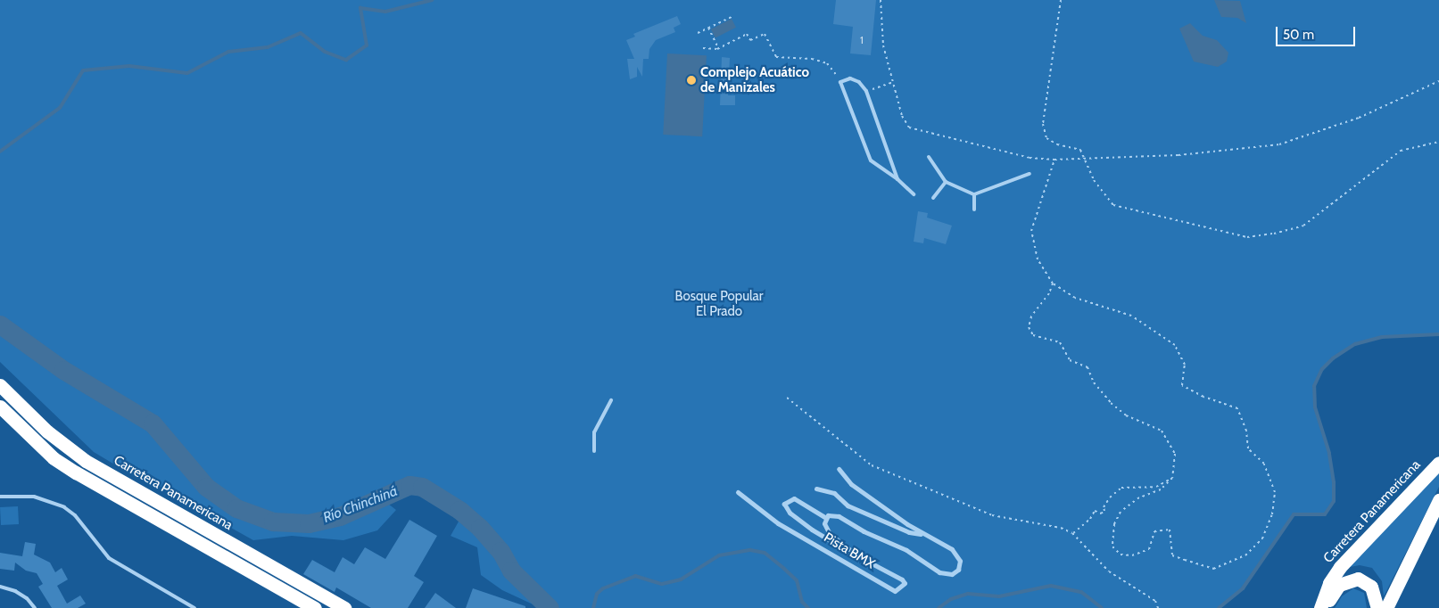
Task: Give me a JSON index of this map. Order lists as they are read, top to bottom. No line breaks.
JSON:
{"streets":{"highway":["Carretera Panamericana"],"street":["Pista BMX"]},"water":["Río Chinchiná"],"parks":["Bosque Popular El Prado"],"places":["Complejo Acuático de Manizales"],"house_numbers":["1"],"scale_bar":"50 m"}
